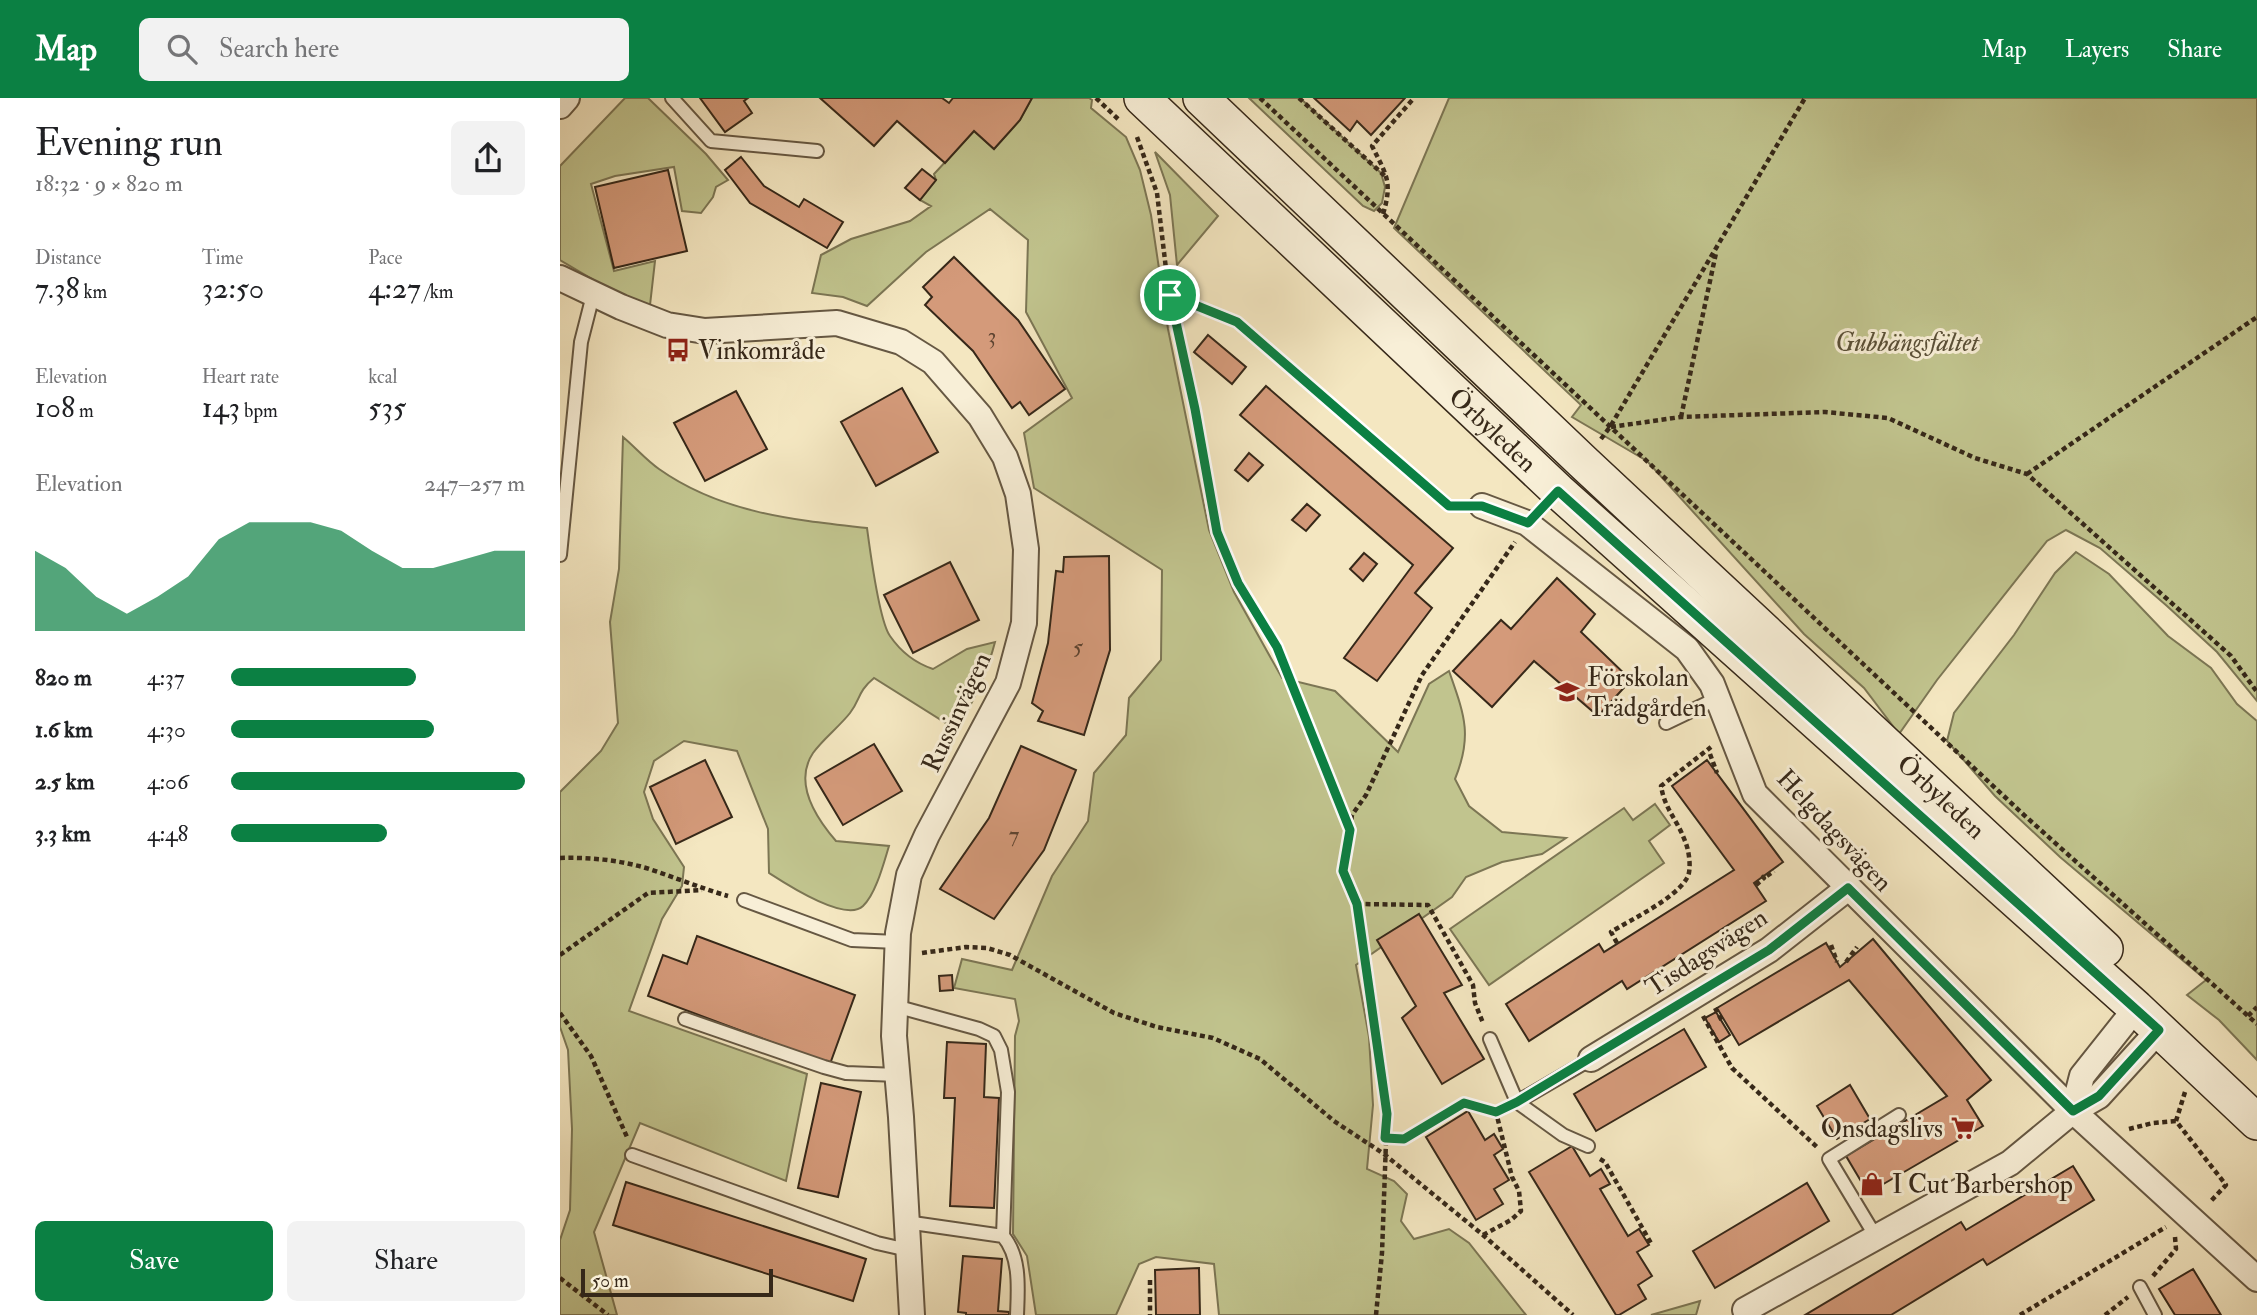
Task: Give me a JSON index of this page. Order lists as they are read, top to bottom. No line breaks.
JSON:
{"streets":{"main road":["Örbyleden"],"street":["Russinvägen","Helgdagsvägen","Tisdagsvägen"]},"crossings":[["Helgdagsvägen","Tisdagsvägen"]],"parks":["Gubbängsfältet"],"places":{"bus stop":["Vinkområde"],"school or university":["Förskolan Trädgården"],"supermarket":["Onsdagslivs"],"shop":["I Cut Barbershop"]},"house_numbers":["3","5","7"],"scale_bar":"50 m","page":{"header":"Map","search":"Search here","nav":["Map","Layers","Share"],"heading":["Evening run","18:32 · 9 × 820 m"],"stats":[["Distance","7.38 km"],["Time","32:50"],["Pace","4:27 /km"],["Elevation","108 m"],["Heart rate","143 bpm"],["kcal","535"]],"chart":["Elevation","247–257 m"],"list":[{"name":"820 m","note":"4:37"},{"name":"1.6 km","note":"4:30"},{"name":"2.5 km","note":"4:06"},{"name":"3.3 km","note":"4:48"}],"buttons":["Save","Share"],"scale":"50 m"}}
